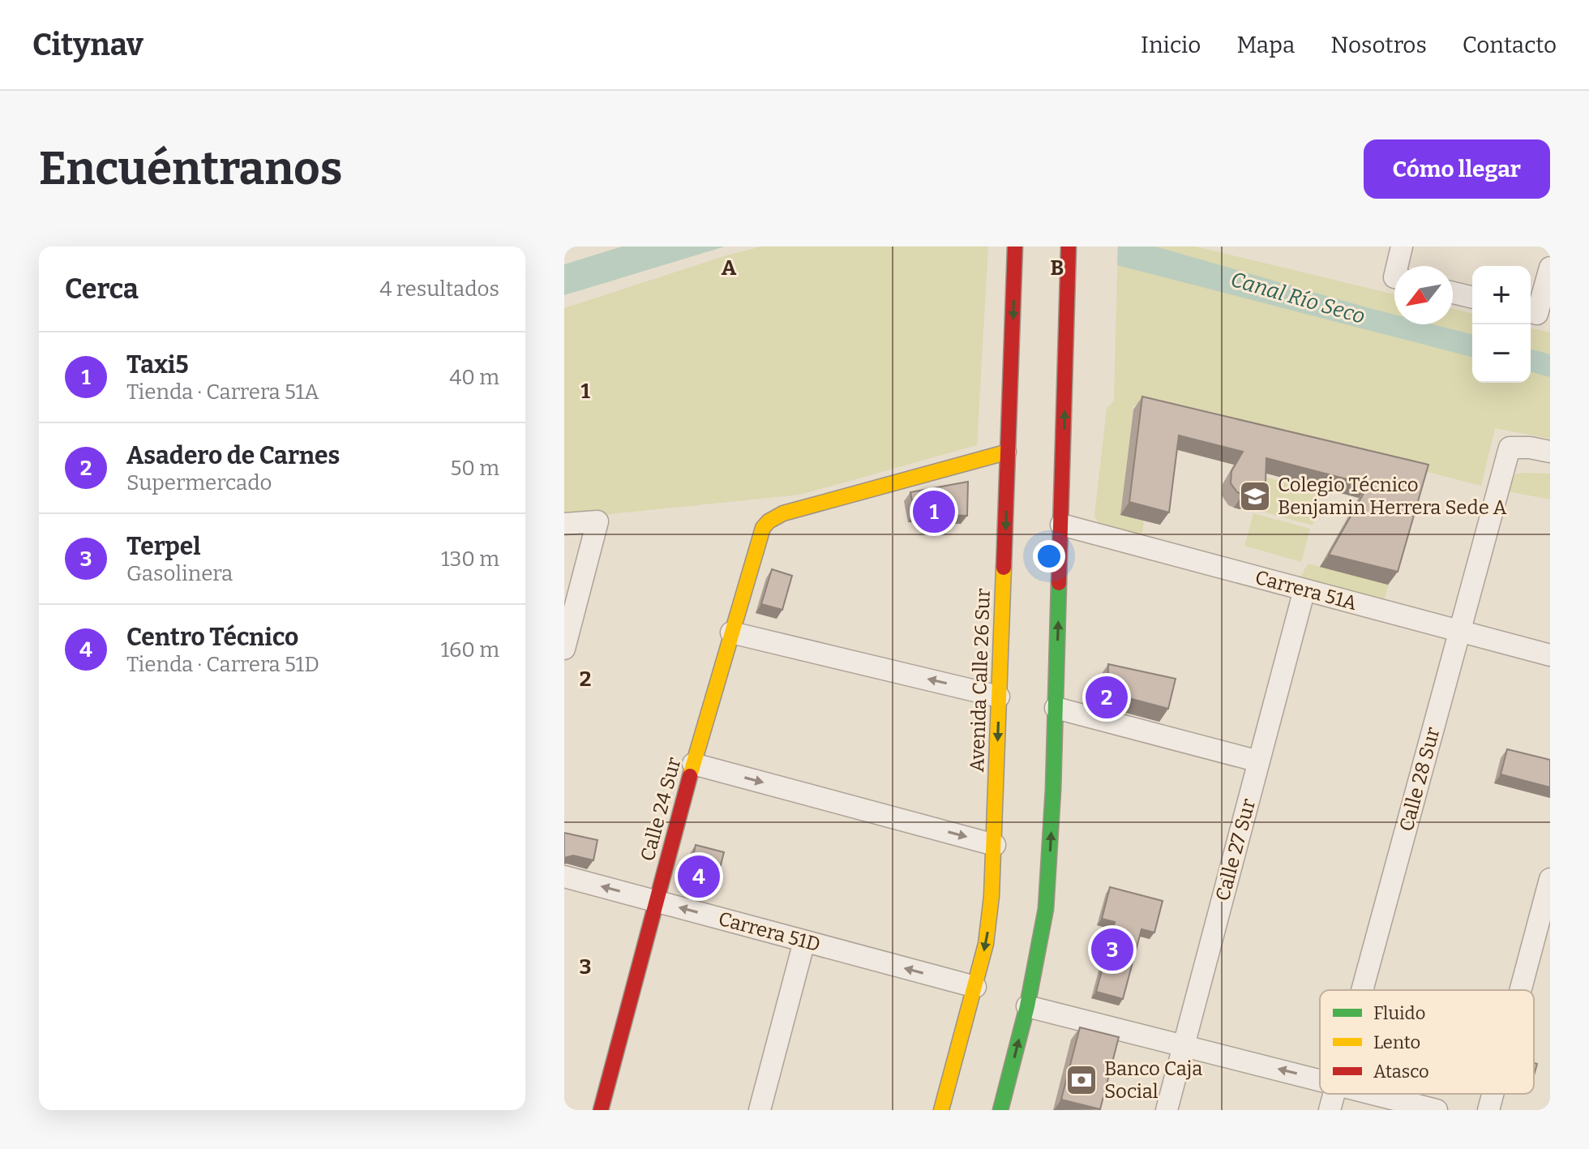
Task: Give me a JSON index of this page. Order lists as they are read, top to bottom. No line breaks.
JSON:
{"streets":{"main road":["Avenida Calle 26 Sur","Calle 24 Sur"],"street":["Carrera 51A","Calle 28 Sur","Calle 27 Sur","Carrera 51D"]},"crossings":[["Carrera 51A","Calle 28 Sur"],["Carrera 51A","Calle 27 Sur"],["Avenida Calle 26 Sur","Calle 24 Sur"],["Avenida Calle 26 Sur","Carrera 51D"],["Calle 24 Sur","Carrera 51D"]],"water":["Canal Río Seco"],"places":{"school or university":["Colegio Técnico Benjamin Herrera Sede A"],"bank":["Banco Caja Social"]},"legend":["Fluido","Lento","Atasco"],"north":"bottom left","page":{"header":"Citynav","nav":["Inicio","Mapa","Nosotros","Contacto"],"buttons":"Cómo llegar","title":"Encuéntranos","heading":["Cerca","4 resultados"],"map_buttons":["+","−"],"list":[{"mark":"1","name":"Taxi5","note":"Tienda · Carrera 51A","value":"40 m"},{"mark":"2","name":"Asadero de Carnes","note":"Supermercado","value":"50 m"},{"mark":"3","name":"Terpel","note":"Gasolinera","value":"130 m"},{"mark":"4","name":"Centro Técnico","note":"Tienda · Carrera 51D","value":"160 m"}],"pins":["1","2","4","3"]},"grid":{"columns":["A","B"],"rows":["1","2","3"]}}
